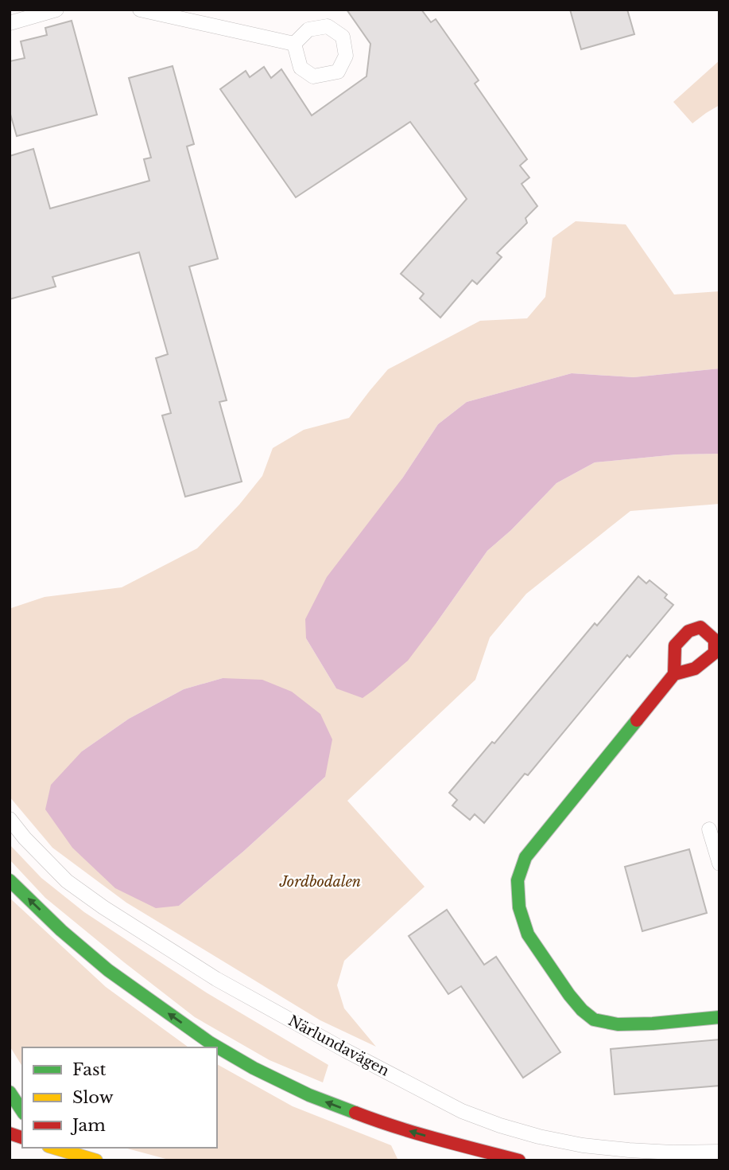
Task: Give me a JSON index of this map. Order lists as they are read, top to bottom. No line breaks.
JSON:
{"streets":{"lane":["Närlundavägen"]},"parks":["Jordbodalen"],"legend":["Fast","Slow","Jam"]}
